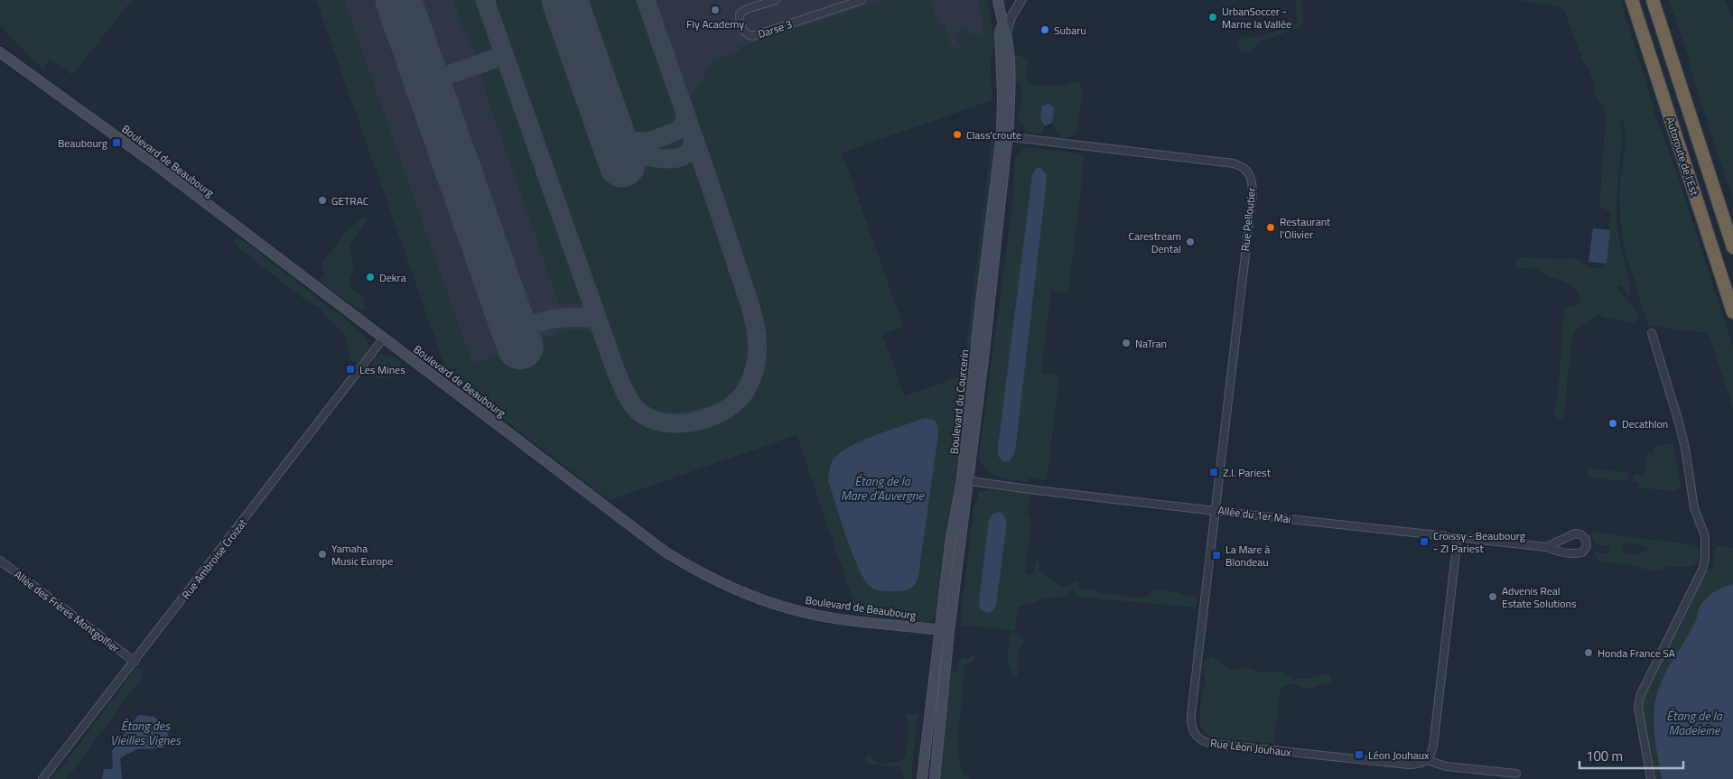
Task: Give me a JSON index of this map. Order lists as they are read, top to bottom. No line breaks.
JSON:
{"streets":{"highway":["Autoroute de l’Est"],"main road":["Boulevard de Beaubourg","Boulevard du Courcerin"],"street":["Darse 3","Rue Pelloutier","Allée du 1er Mai","Rue Ambroise Croizat","Allée des Frères Montgolfier","Rue Léon Jouhaux"]},"crossings":[["Boulevard de Beaubourg","Boulevard du Courcerin"],["Boulevard de Beaubourg","Rue Ambroise Croizat"],["Rue Pelloutier","Boulevard du Courcerin"],["Rue Pelloutier","Allée du 1er Mai"],["Rue Pelloutier","Rue Léon Jouhaux"],["Boulevard du Courcerin","Allée du 1er Mai"],["Allée du 1er Mai","Rue Léon Jouhaux"],["Rue Ambroise Croizat","Allée des Frères Montgolfier"]],"water":["Étang de la Mare d’Auvergne","Étang de la Madeleine","Étang des Vieilles Vignes"],"places":{"other":["Fly Academy","UrbanSoccer - Marne la Vallée","Subaru","Class'croute","GETRAC","Restaurant l'Olivier","Carestream Dental","Dekra","NaTran","Decathlon","Yamaha Music Europe","Advenis Real Estate Solutions","Honda France SA"],"transit":["Beaubourg","Les Mines","Z.I. Pariest","Croissy - Beaubourg - ZI Pariest","La Mare à Blondeau","Léon Jouhaux"]},"scale_bar":"100 m"}
